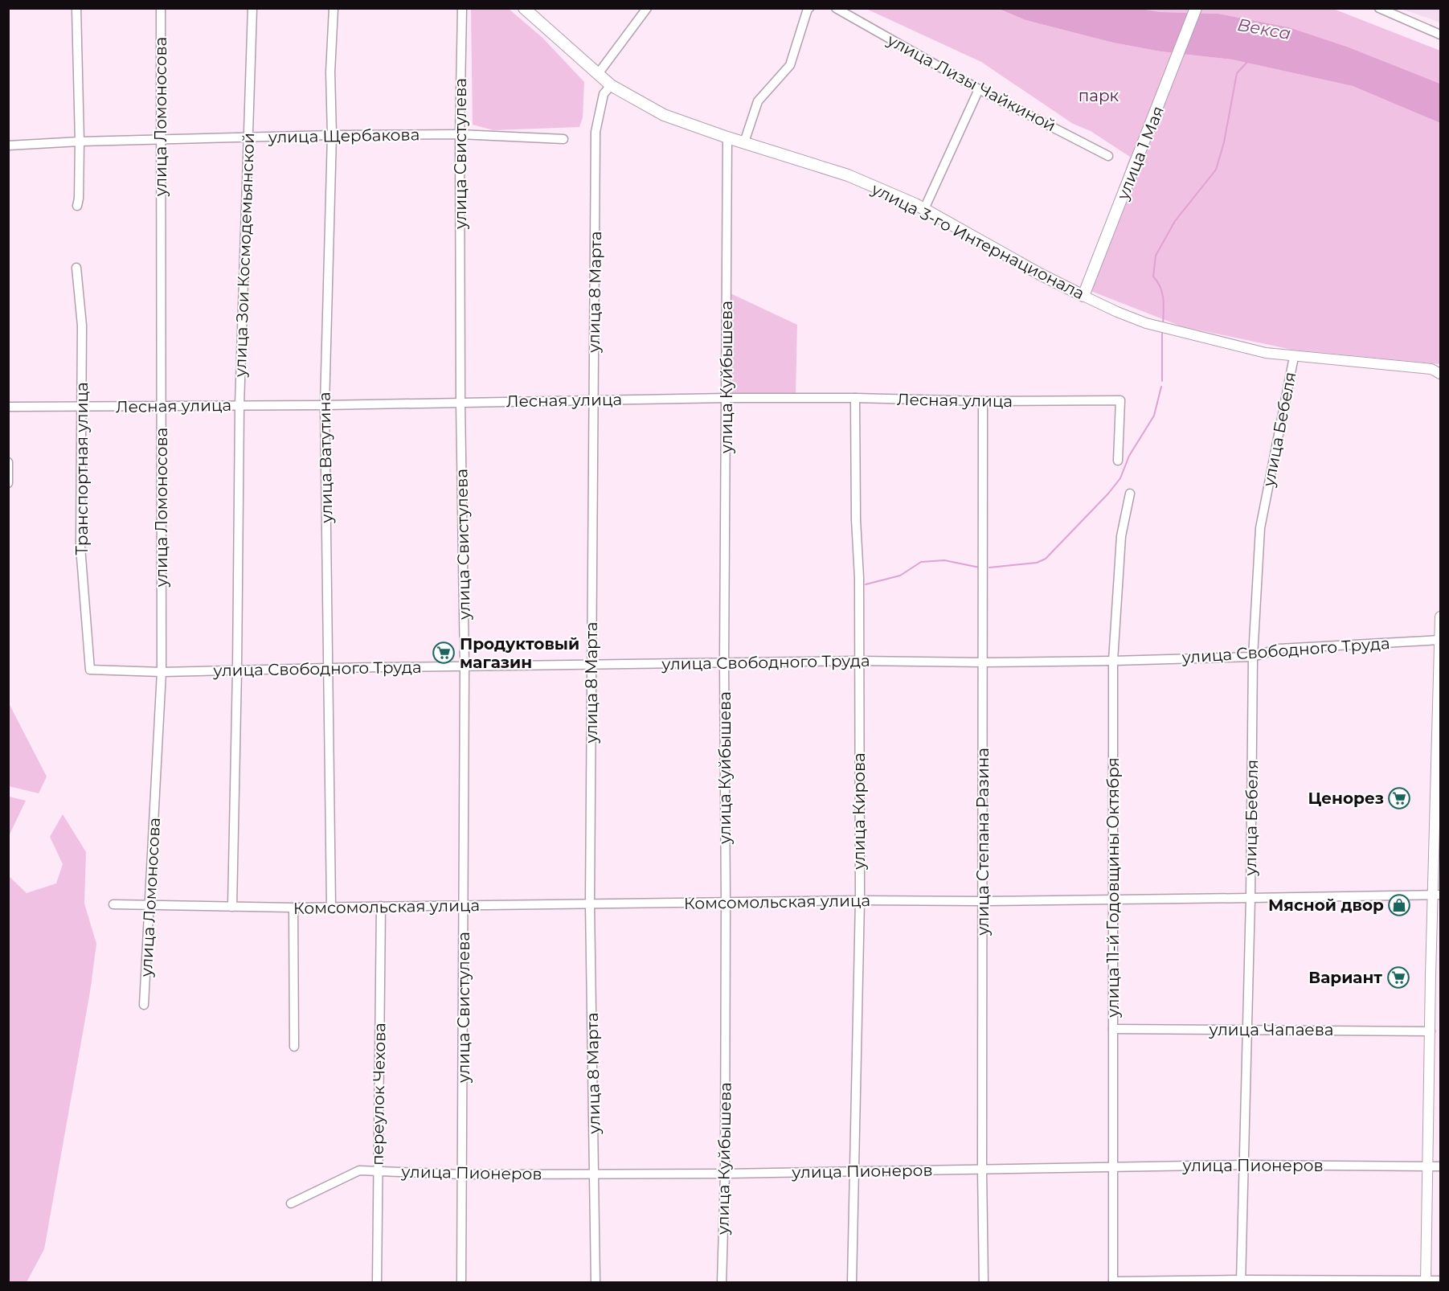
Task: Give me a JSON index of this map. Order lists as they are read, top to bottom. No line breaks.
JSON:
{"streets":{"main road":["улица 1 Мая","улица 3-го Интернационала"],"street":["улица Лизы Чайкиной","улица Ломоносова","улица Щербакова","улица Свистулева","улица Зои Космодемьянской","улица 8 Марта","улица Куйбышева","Лесная улица","улица Бебеля","улица Ватутина","Транспортная улица","улица Свободного Труда","улица Кирова","улица Степана Разина","улица 11-й Годовщины Октября","Комсомольская улица","улица Чапаева","переулок Чехова","улица Пионеров"]},"crossings":[["улица Ломоносова","улица Щербакова"],["улица Ломоносова","Лесная улица"],["улица Ломоносова","улица Свободного Труда"],["улица Ломоносова","Комсомольская улица"],["улица Щербакова","улица Свистулева"],["улица Щербакова","улица Зои Космодемьянской"],["улица Щербакова","улица Ватутина"],["улица 1 Мая","улица 3-го Интернационала"],["улица Свистулева","Лесная улица"],["улица Свистулева","улица Свободного Труда"],["улица Свистулева","Комсомольская улица"],["улица Свистулева","улица Пионеров"],["улица 3-го Интернационала","улица 8 Марта"],["улица 3-го Интернационала","улица Куйбышева"],["улица 3-го Интернационала","улица Бебеля"],["улица Зои Космодемьянской","Лесная улица"],["улица Зои Космодемьянской","улица Свободного Труда"],["улица Зои Космодемьянской","Комсомольская улица"],["улица 8 Марта","Лесная улица"],["улица 8 Марта","улица Свободного Труда"],["улица 8 Марта","Комсомольская улица"],["улица 8 Марта","улица Пионеров"],["улица Куйбышева","Лесная улица"],["улица Куйбышева","улица Свободного Труда"],["улица Куйбышева","Комсомольская улица"],["улица Куйбышева","улица Пионеров"],["Лесная улица","улица Ватутина"],["Лесная улица","Транспортная улица"],["Лесная улица","улица Кирова"],["Лесная улица","улица Степана Разина"],["улица Бебеля","улица Свободного Труда"],["улица Бебеля","Комсомольская улица"],["улица Бебеля","улица Чапаева"],["улица Бебеля","улица Пионеров"],["улица Ватутина","улица Свободного Труда"],["улица Ватутина","Комсомольская улица"],["Транспортная улица","улица Свободного Труда"],["улица Свободного Труда","улица Кирова"],["улица Свободного Труда","улица Степана Разина"],["улица Свободного Труда","улица 11-й Годовщины Октября"],["улица Кирова","Комсомольская улица"],["улица Кирова","улица Пионеров"],["улица Степана Разина","Комсомольская улица"],["улица Степана Разина","улица Пионеров"],["улица 11-й Годовщины Октября","Комсомольская улица"],["улица 11-й Годовщины Октября","улица Чапаева"],["улица 11-й Годовщины Октября","улица Пионеров"],["Комсомольская улица","переулок Чехова"],["переулок Чехова","улица Пионеров"]],"water":["Векса"],"parks":["парк"],"places":{"supermarket":["Продуктовый магазин","Ценорез","Вариант"],"shop":["Мясной двор"]}}
